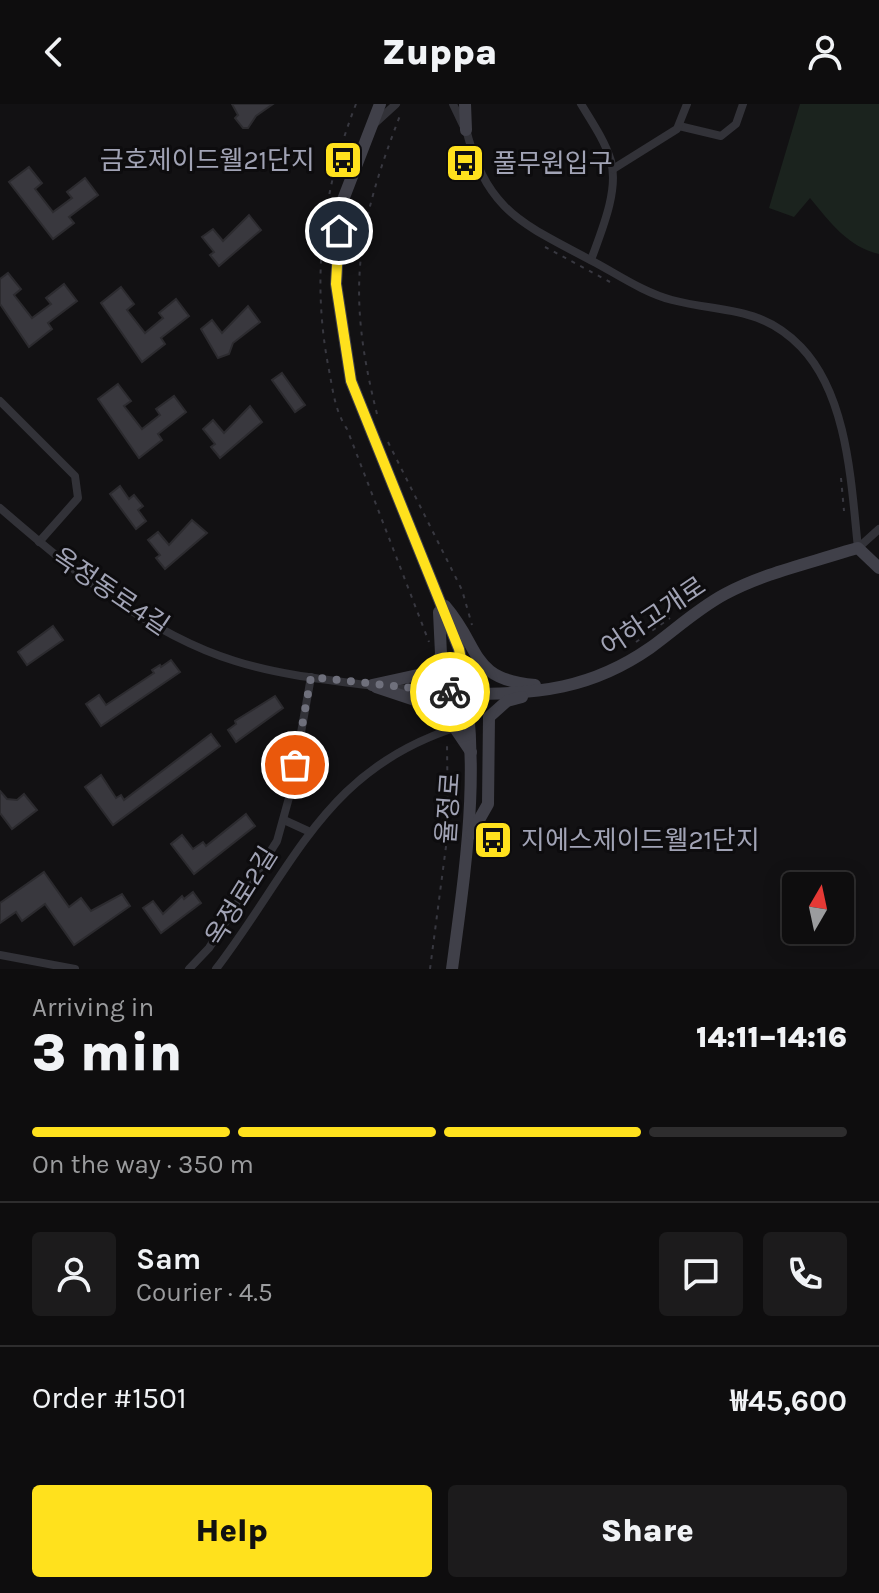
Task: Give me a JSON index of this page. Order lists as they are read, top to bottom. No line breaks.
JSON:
{"streets":{"main road":["어하고개로","율정로"],"street":["옥정동로4길","옥정로2길"]},"crossings":[["옥정동로4길","어하고개로"],["옥정동로4길","율정로"],["옥정동로4길","옥정로2길"],["어하고개로","율정로"]],"places":{"bus stop":["금호제이드웰21단지","풀무원입구","지에스제이드웰21단지"]},"north":"top","page":{"header":"Zuppa","heading":["3 min","Arriving in","14:11–14:16"],"panel":["Sam","Courier · 4.5","Order #1501","₩45,600"],"bar":"On the way · 350 m","buttons":["Help","Share"]}}
